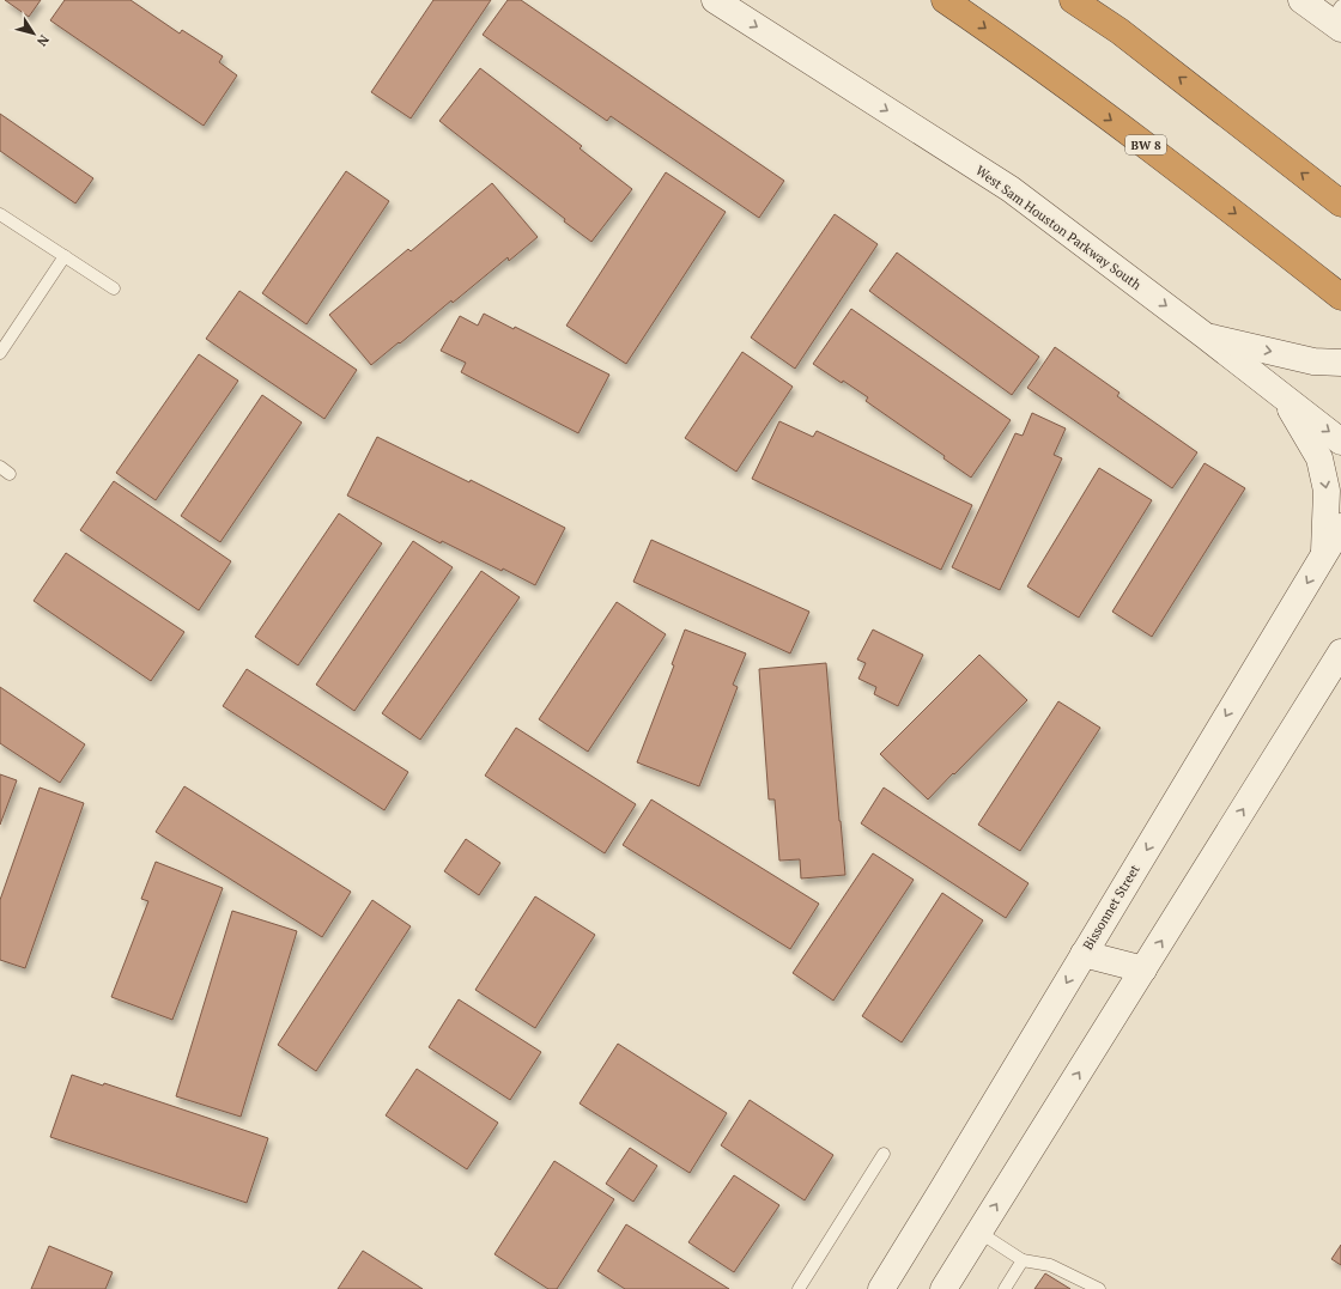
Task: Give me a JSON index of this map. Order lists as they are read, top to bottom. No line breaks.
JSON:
{"streets":{"highway":["BW 8"],"main road":["West Sam Houston Parkway South","Bissonnet Street"]},"one_way":["West Sam Houston Parkway South"],"north":"bottom right"}
